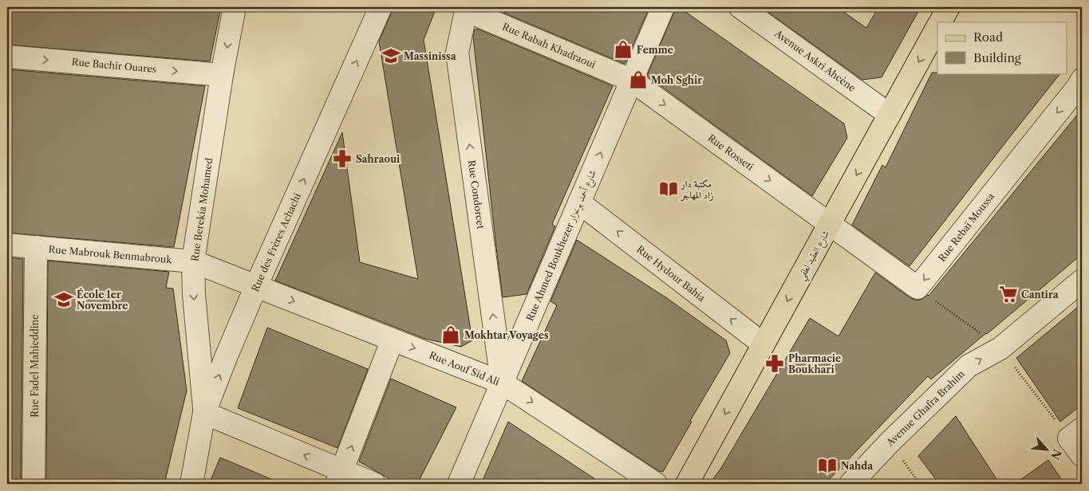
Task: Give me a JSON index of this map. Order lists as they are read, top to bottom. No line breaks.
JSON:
{"streets":{"main road":["شارع العقيد لطفي"],"street":["Rue Rabah Khadraoui","Avenue Askri Ahcène","Rue Bachir Ouares","Rue Rosseti","Rue Condorcet","Rue Berekia Mohamed","Rue Rebaï Moussa","Rue des Frères Achachi","Rue Ahmed Boukhezer شارع أحمد بوخزار","Rue Mabrouk Benmabrouk","Rue Hydour Bahia","Rue Fadel Mahieddine","Rue Aouf Sid Ali","Avenue Ghafra Brahim"]},"crossings":[["Rue Rabah Khadraoui","Rue Rosseti"],["Rue Rabah Khadraoui","Rue Condorcet"],["Rue Rabah Khadraoui","Rue Ahmed Boukhezer شارع أحمد بوخزار"],["Avenue Askri Ahcène","شارع العقيد لطفي"],["Rue Bachir Ouares","Rue Berekia Mohamed"],["Rue Rosseti","Rue Ahmed Boukhezer شارع أحمد بوخزار"],["Rue Rosseti","شارع العقيد لطفي"],["Rue Condorcet","Rue Ahmed Boukhezer شارع أحمد بوخزار"],["Rue Condorcet","Rue Aouf Sid Ali"],["Rue Berekia Mohamed","Rue des Frères Achachi"],["Rue Berekia Mohamed","Rue Mabrouk Benmabrouk"],["Rue des Frères Achachi","Rue Mabrouk Benmabrouk"],["Rue des Frères Achachi","Rue Aouf Sid Ali"],["Rue Ahmed Boukhezer شارع أحمد بوخزار","Rue Hydour Bahia"],["Rue Ahmed Boukhezer شارع أحمد بوخزار","Rue Aouf Sid Ali"],["Rue Mabrouk Benmabrouk","Rue Fadel Mahieddine"],["Rue Mabrouk Benmabrouk","Rue Aouf Sid Ali"],["شارع العقيد لطفي","Rue Hydour Bahia"]],"one_way":["Rue Bachir Ouares","Rue Rosseti","Rue Condorcet","Rue Berekia Mohamed","Rue Rebaï Moussa","شارع العقيد لطفي","Rue Hydour Bahia","Avenue Ghafra Brahim"],"places":{"shop":["Femme","Moh Sghir","Mokhtar Voyages"],"school or university":["Massinissa","École 1er Novembre"],"pharmacy":["Sahraoui","Pharmacie Boukhari"],"library":["مكتبة دار زاد المهاجر","Nahda"],"supermarket":["Cantira"]},"legend":["Road","Building"],"north":"bottom right"}
